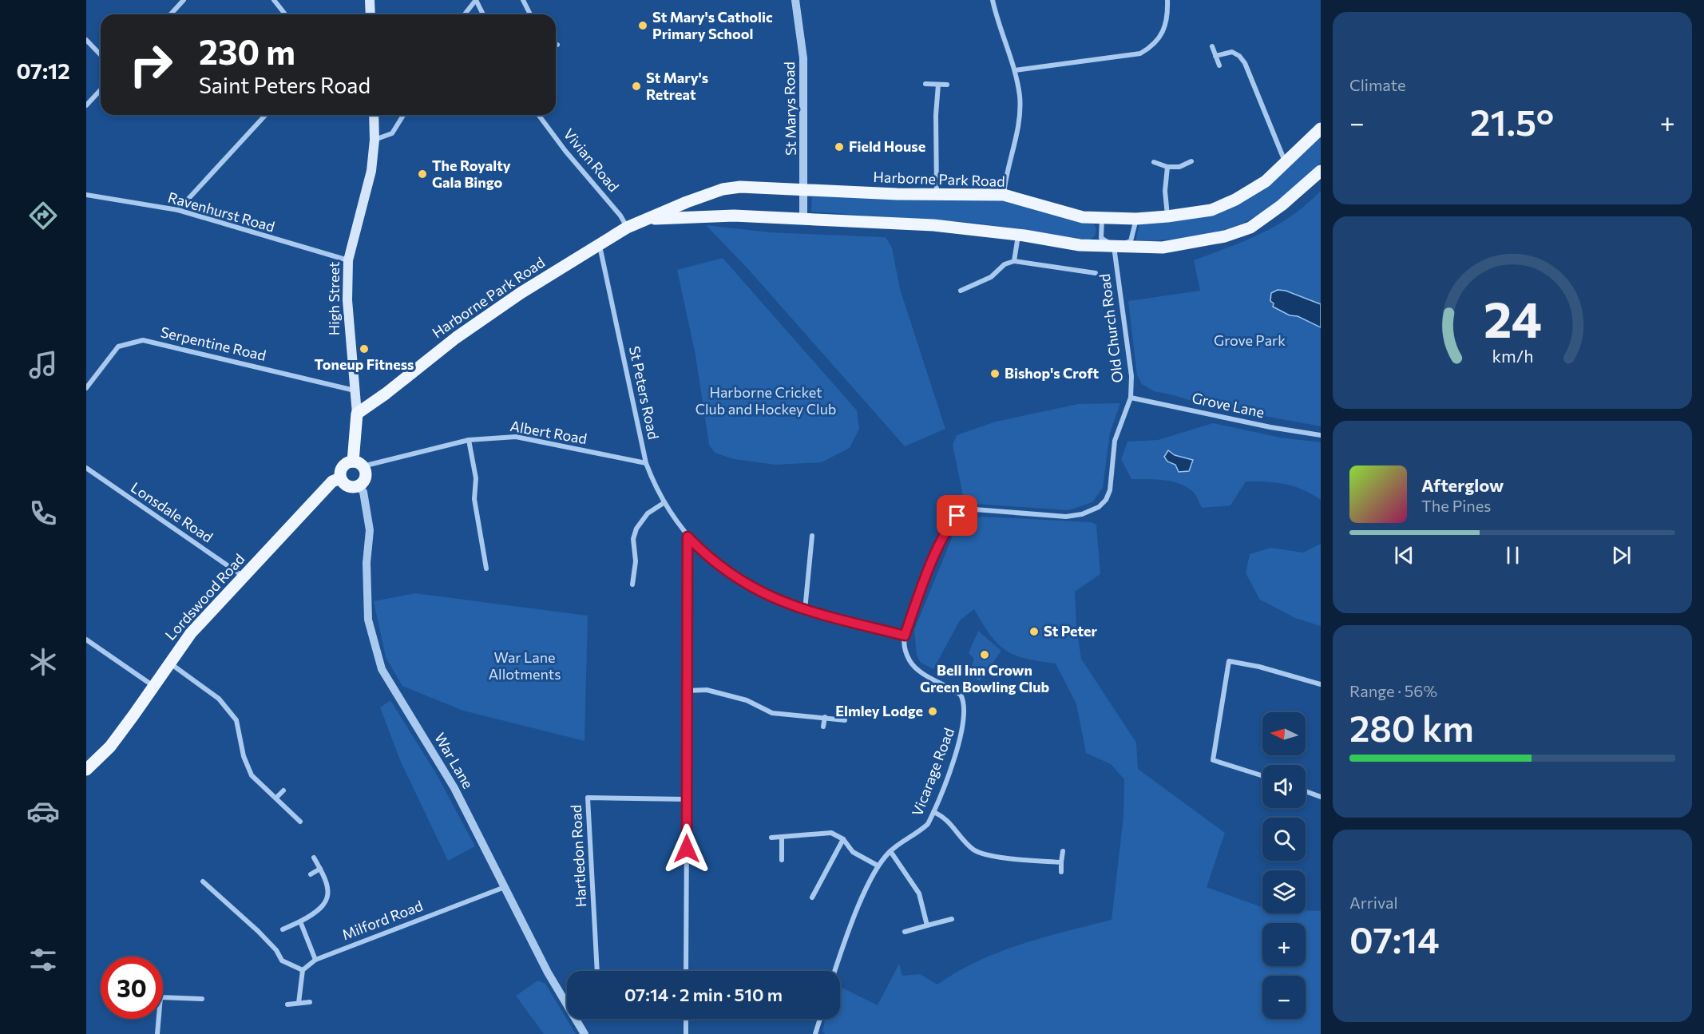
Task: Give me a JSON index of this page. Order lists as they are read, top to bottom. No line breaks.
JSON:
{"streets":{"main road":["Harborne Park Road","High Street","Lordswood Road"],"street":["St Marys Road","Vivian Road","Ravenhurst Road","Old Church Road","Serpentine Road","St Peters Road","Grove Lane","Albert Road","Lonsdale Road","War Lane","Vicarage Road","Hartledon Road","Milford Road"]},"crossings":[["St Marys Road","Harborne Park Road"],["Vivian Road","Harborne Park Road"],["Harborne Park Road","High Street"],["Harborne Park Road","Old Church Road"],["Harborne Park Road","St Peters Road"],["Ravenhurst Road","High Street"],["High Street","Serpentine Road"],["High Street","Albert Road"],["High Street","Lordswood Road"],["High Street","War Lane"],["Old Church Road","St Peters Road"],["Old Church Road","Grove Lane"],["Old Church Road","Vicarage Road"],["St Peters Road","Albert Road"],["St Peters Road","Vicarage Road"],["Albert Road","Lordswood Road"],["Albert Road","War Lane"],["Lonsdale Road","Lordswood Road"],["Lordswood Road","War Lane"],["War Lane","Milford Road"]],"parks":["Grove Park","Harborne Cricket Club and Hockey Club","War Lane Allotments"],"places":["St Mary's Catholic Primary School","St Mary's Retreat","Field House","The Royalty Gala Bingo","Toneup Fitness","Bishop's Croft","St Peter","Bell Inn Crown Green Bowling Club","Elmley Lodge"],"north":"left","page":{"tabs":"07:12","tile":["Climate",["Range · 56%","280 km"],["Arrival","07:14"]],"turn":["230 m","Saint Peters Road"],"heat":["−","21.5°","+"],"song":["Afterglow","The Pines"],"map_buttons":["+","−"],"limit":"30","trip":"07:14 · 2 min · 510 m","gauge":["24","km/h"]}}
